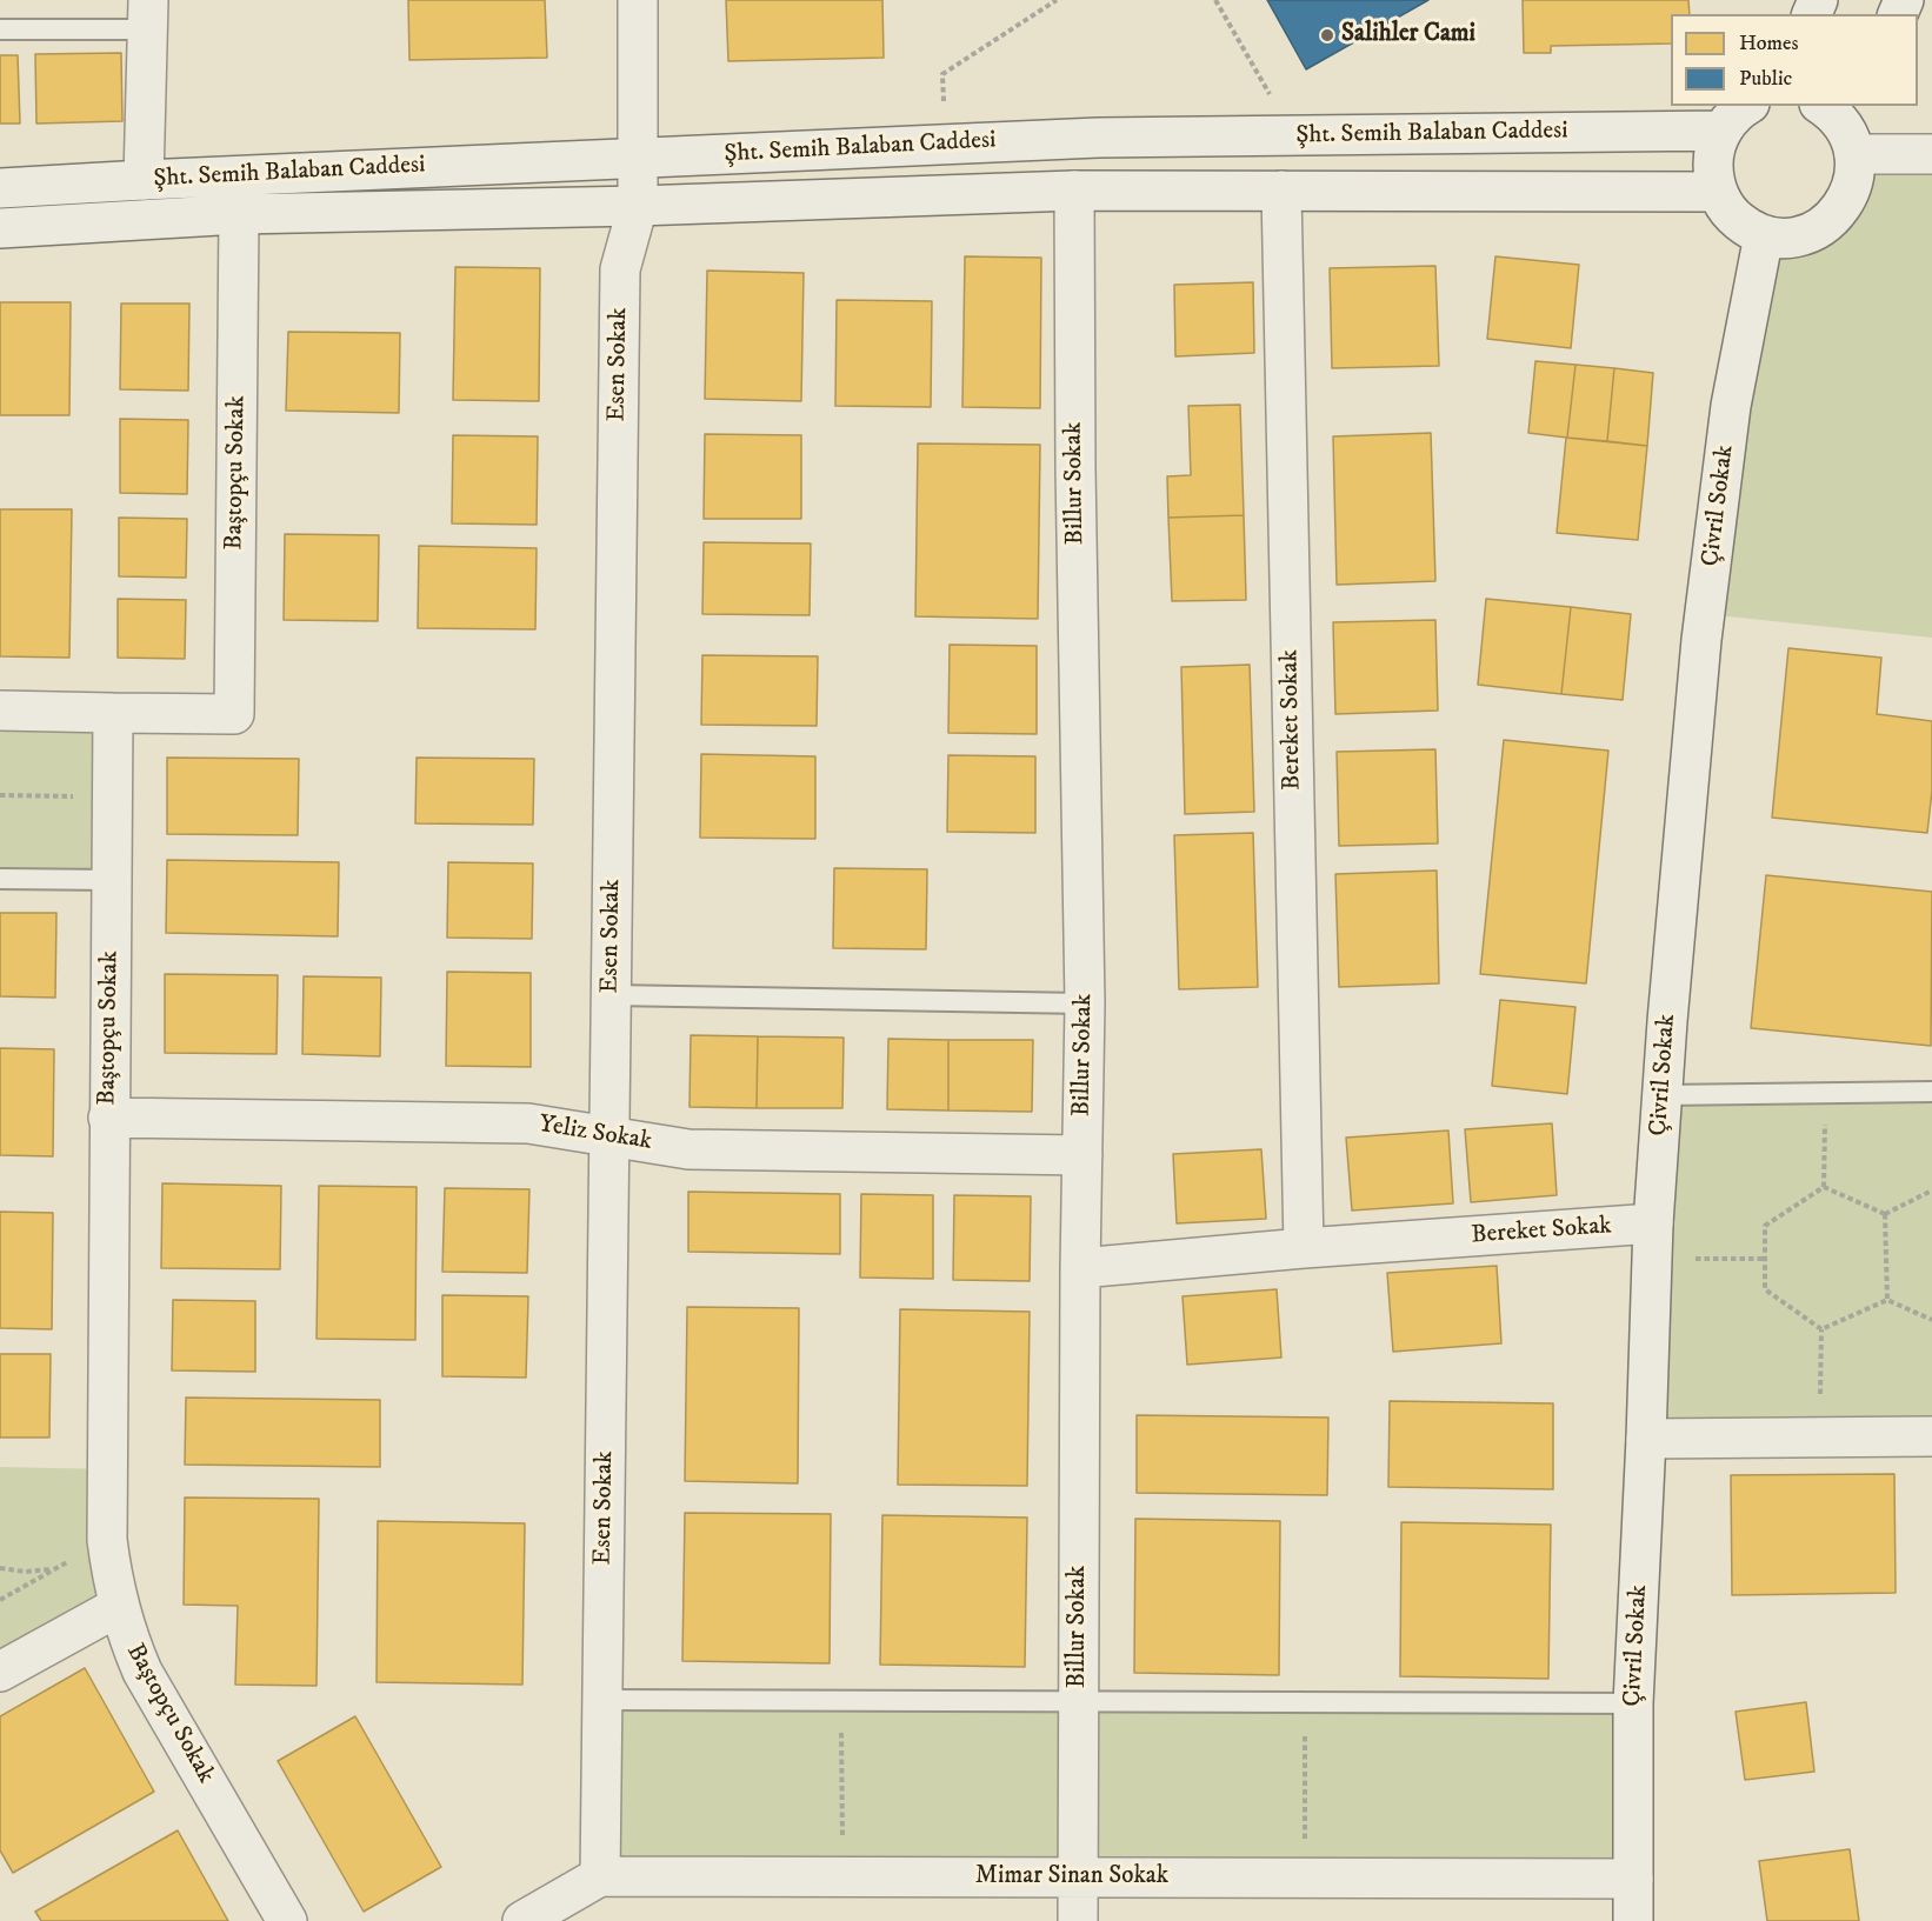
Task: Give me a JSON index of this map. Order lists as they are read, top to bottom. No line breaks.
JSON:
{"streets":{"street":["Şht. Semih Balaban Caddesi","Esen Sokak","Baştopçu Sokak","Billur Sokak","Çivril Sokak","Bereket Sokak","Yeliz Sokak","Mimar Sinan Sokak"]},"crossings":[["Şht. Semih Balaban Caddesi","Esen Sokak"],["Şht. Semih Balaban Caddesi","Baştopçu Sokak"],["Şht. Semih Balaban Caddesi","Billur Sokak"],["Şht. Semih Balaban Caddesi","Bereket Sokak"],["Esen Sokak","Yeliz Sokak"],["Esen Sokak","Mimar Sinan Sokak"],["Baştopçu Sokak","Yeliz Sokak"],["Billur Sokak","Bereket Sokak"],["Billur Sokak","Yeliz Sokak"],["Billur Sokak","Mimar Sinan Sokak"],["Çivril Sokak","Bereket Sokak"],["Çivril Sokak","Mimar Sinan Sokak"]],"places":["Salihler Cami"],"legend":["Homes","Public"]}
